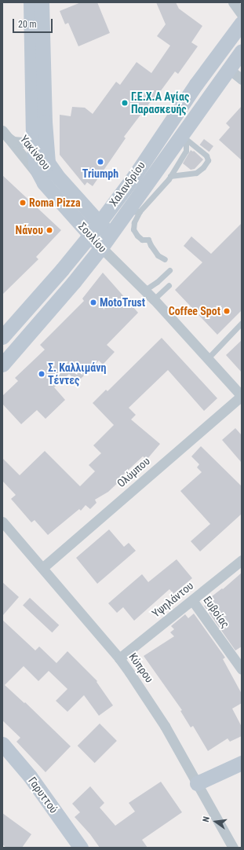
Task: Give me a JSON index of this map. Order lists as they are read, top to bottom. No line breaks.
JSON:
{"streets":{"main road":["Χαλανδρίου","Σουλίου","Γαρυττού"],"street":["Υακίνθου","Ολύμπου","Υψηλάντου","Ευβοίας","Κύπρου"]},"crossings":[["Υακίνθου","Σουλίου"],["Χαλανδρίου","Σουλίου"],["Σουλίου","Ολύμπου"],["Ολύμπου","Κύπρου"],["Υψηλάντου","Ευβοίας"],["Υψηλάντου","Κύπρου"]],"places":["Γ.Ε.Χ.Α Αγίας Παρασκευής","Triumph","Roma Pizza","Νάνου","MotoTrust","Coffee Spot","Σ. Καλλιμάνη Τέντες"],"scale_bar":"20 m","north":"left"}
